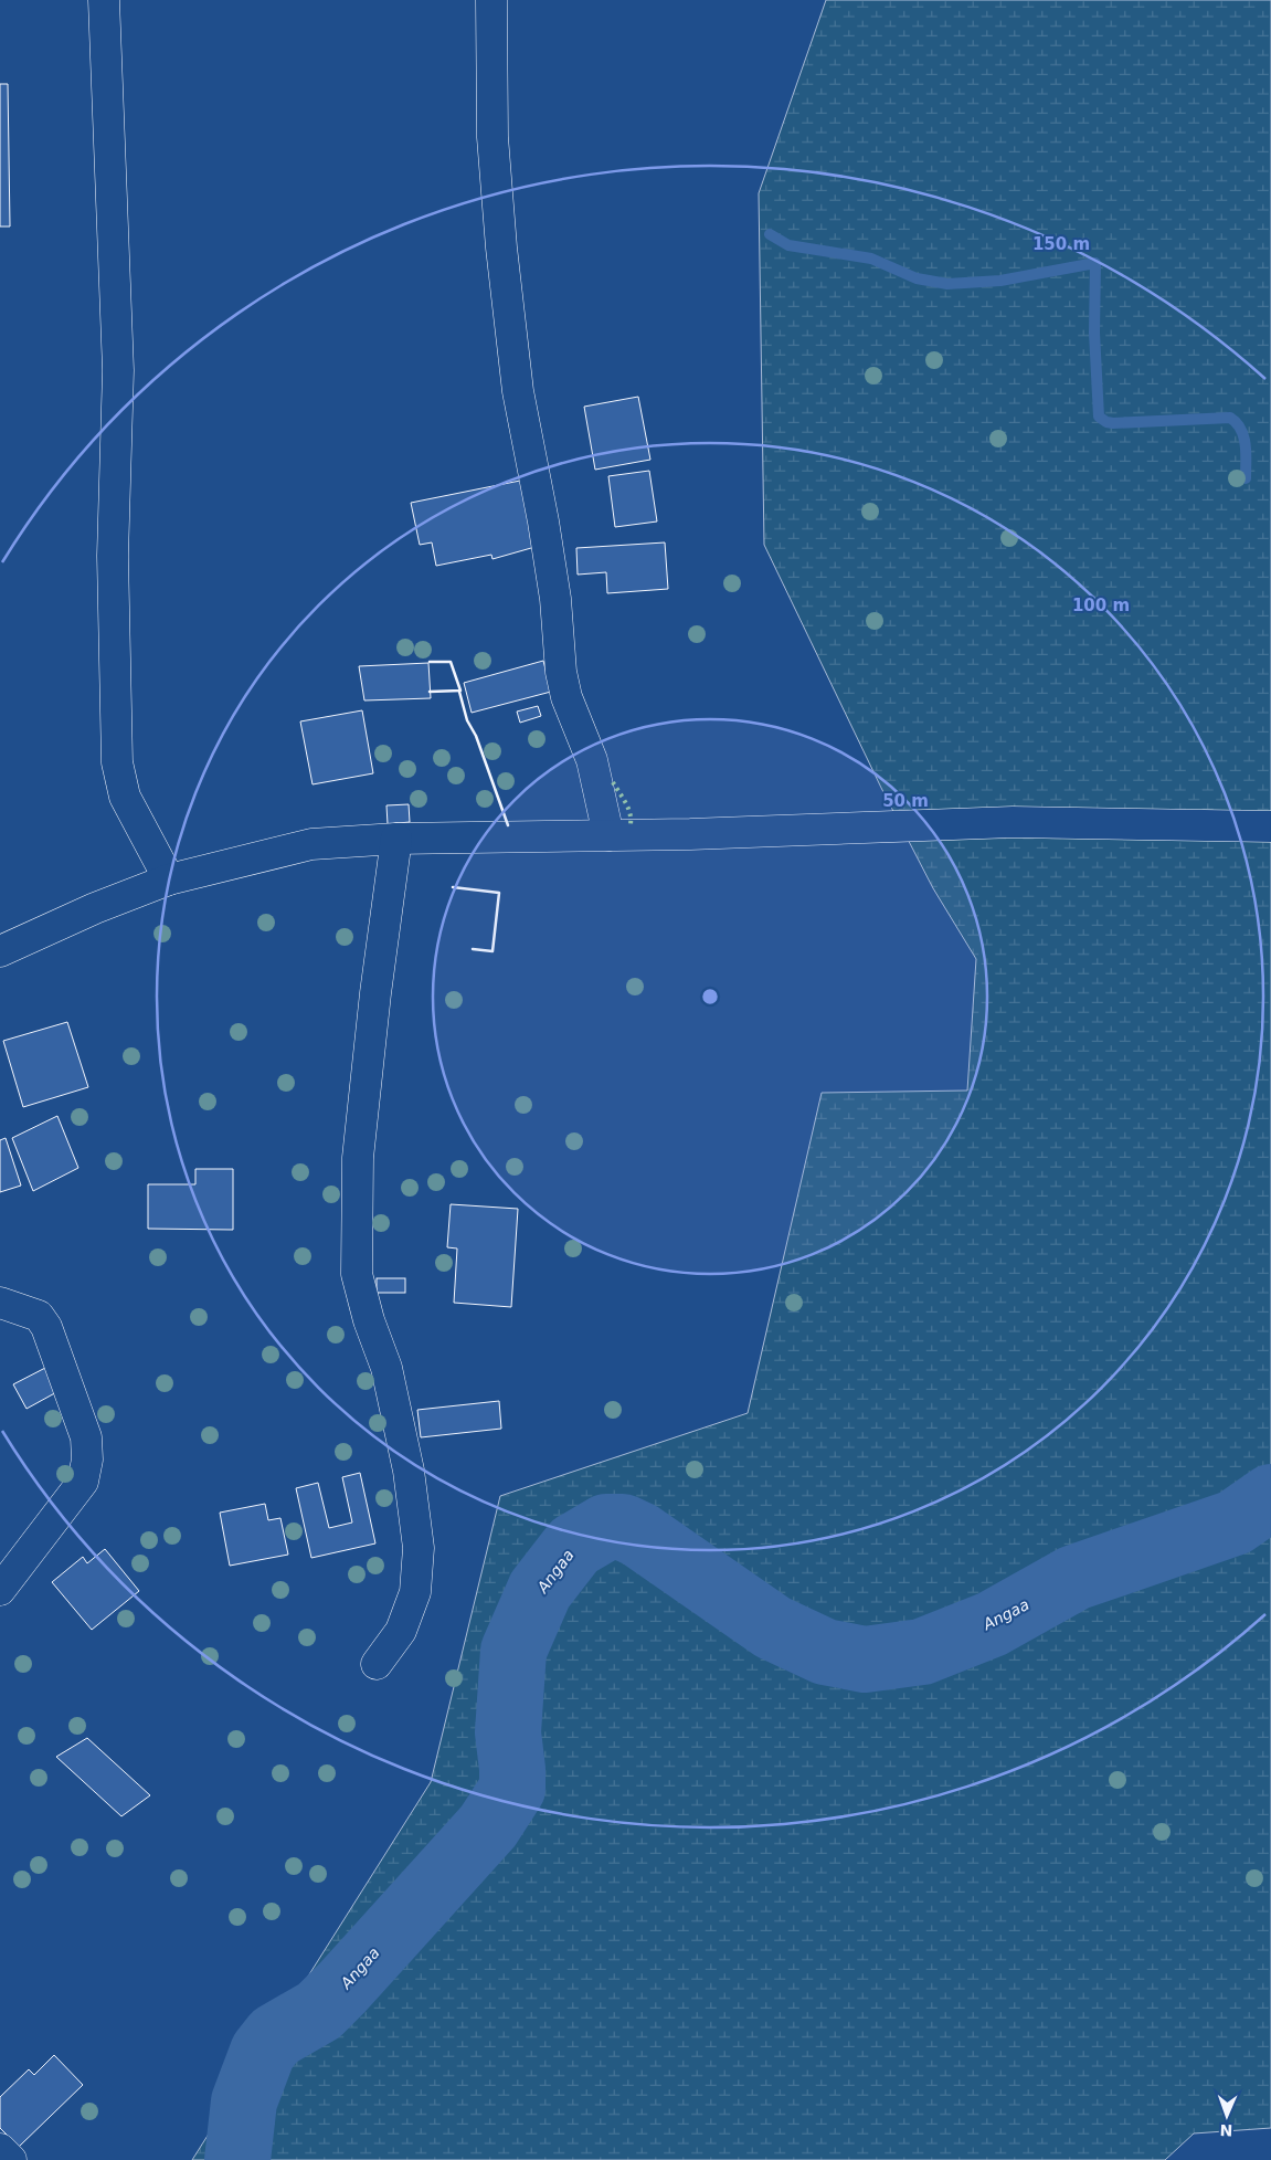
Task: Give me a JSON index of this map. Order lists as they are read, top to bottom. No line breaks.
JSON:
{"water":["Angaa"],"north":"bottom","rings":["150 m","100 m","50 m"]}
